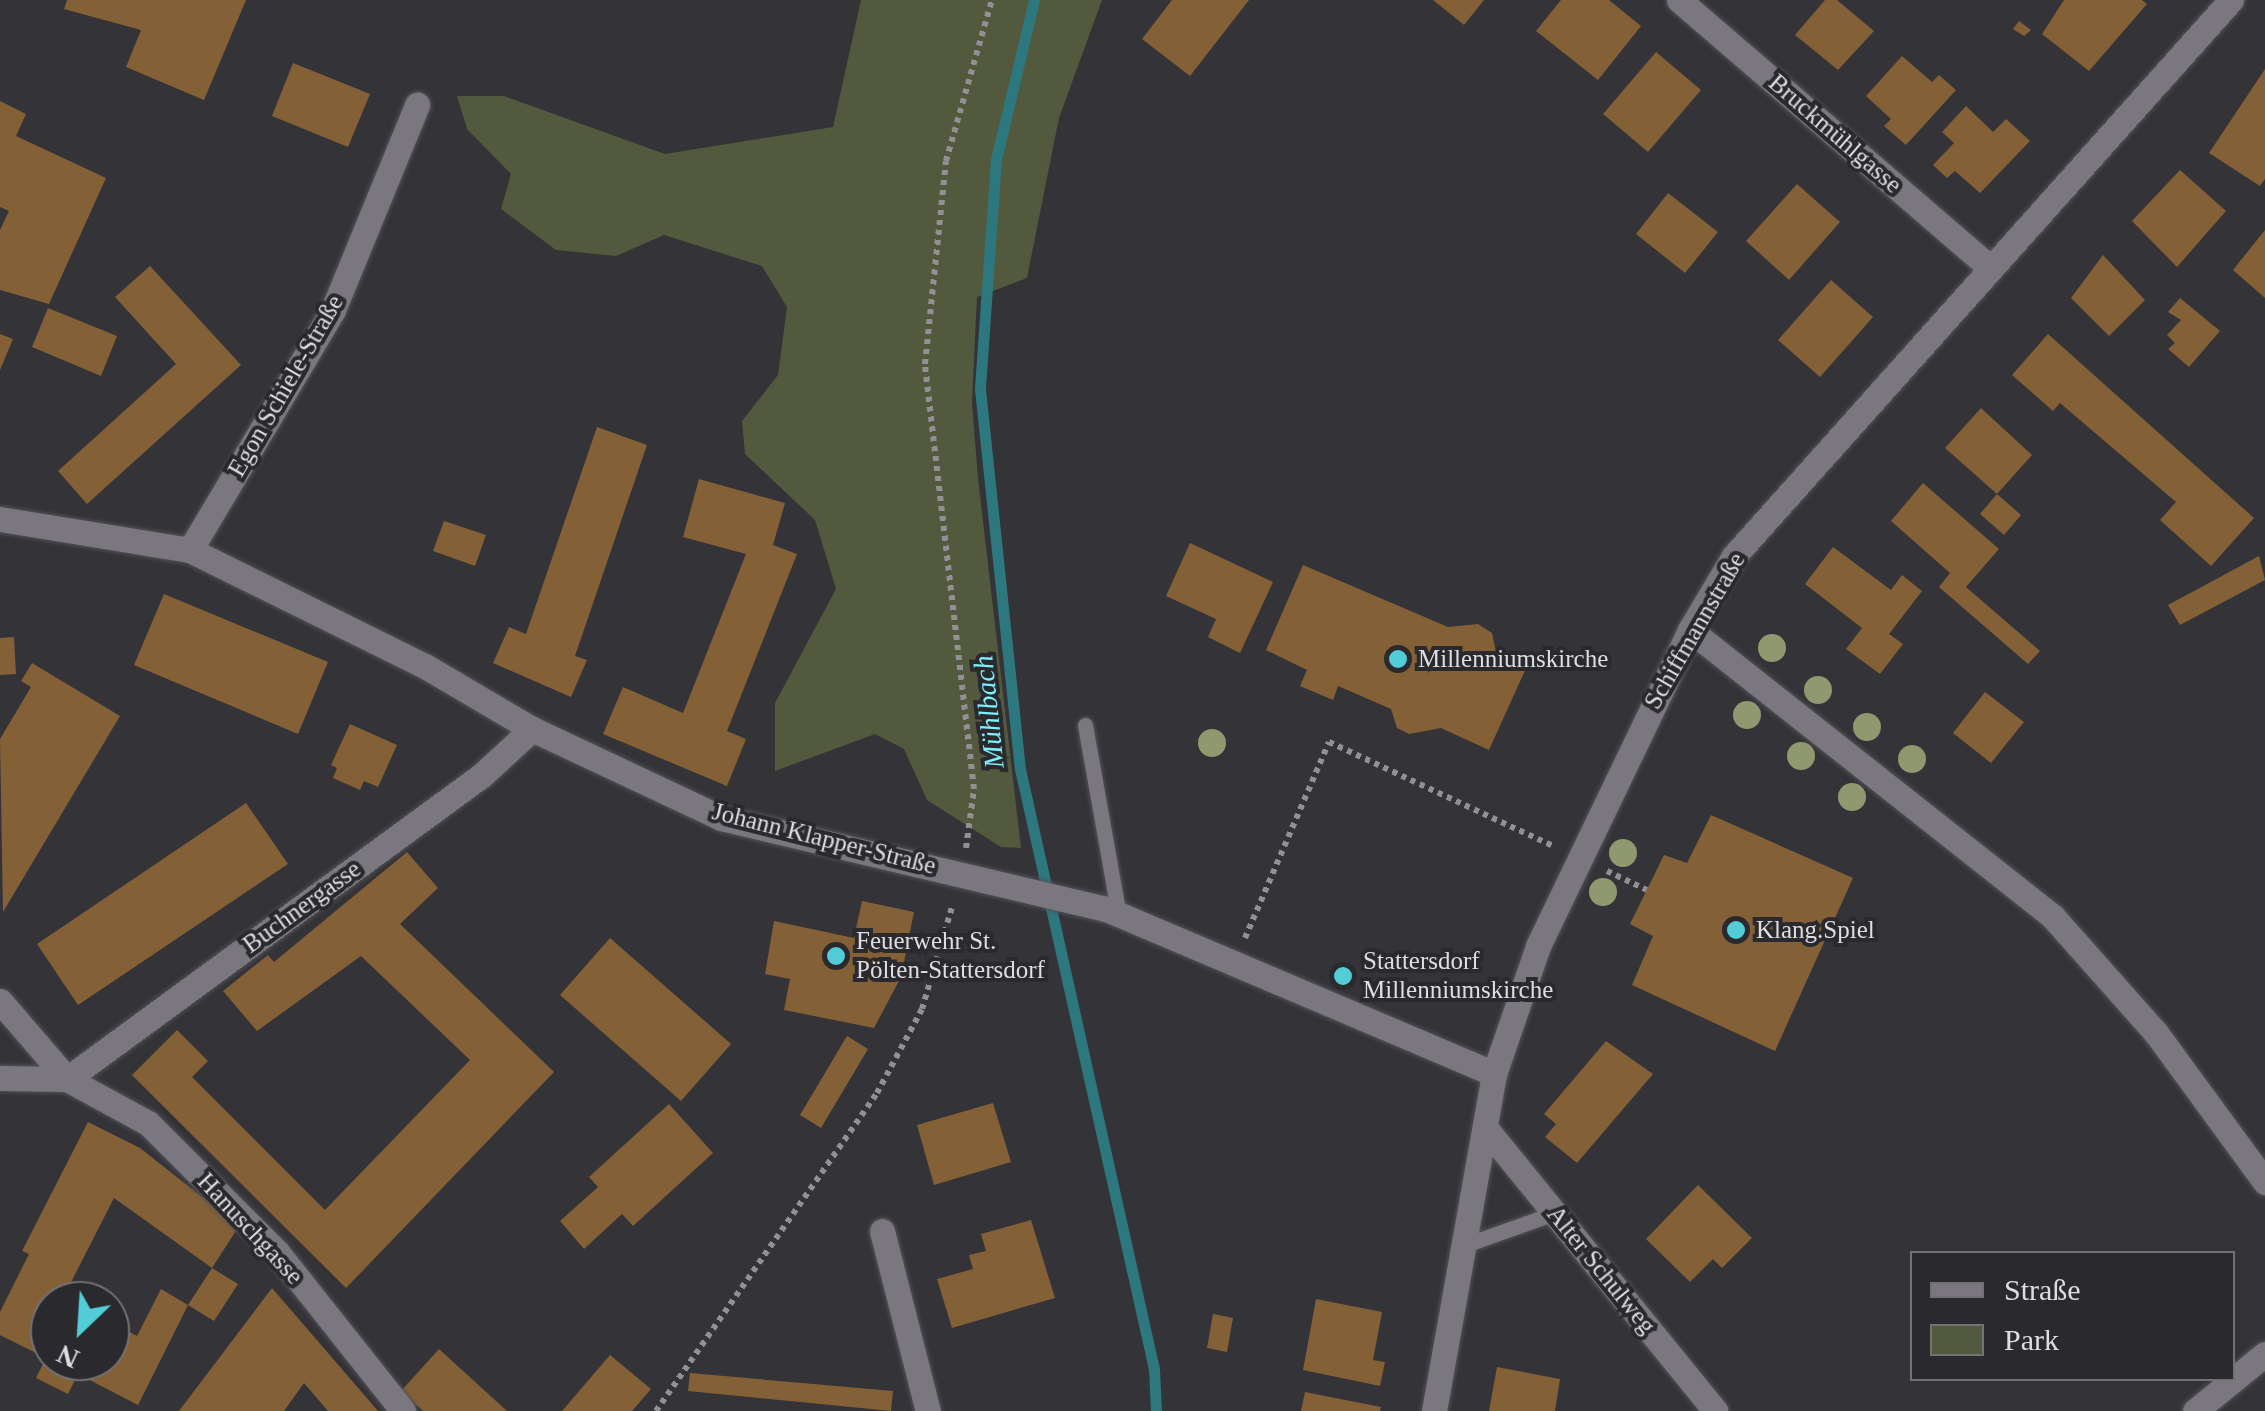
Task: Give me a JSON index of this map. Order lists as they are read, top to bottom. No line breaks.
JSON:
{"streets":{"street":["Bruckmühlgasse","Egon Schiele-Straße","Schiffmannstraße","Johann Klapper-Straße","Buchnergasse","Hanuschgasse","Alter Schulweg"]},"crossings":[["Bruckmühlgasse","Schiffmannstraße"],["Egon Schiele-Straße","Johann Klapper-Straße"],["Schiffmannstraße","Johann Klapper-Straße"],["Schiffmannstraße","Alter Schulweg"],["Johann Klapper-Straße","Buchnergasse"],["Buchnergasse","Hanuschgasse"]],"water":["Mühlbach"],"places":["Millenniumskirche","Klang.Spiel","Feuerwehr St. Pölten-Stattersdorf","Stattersdorf Millenniumskirche"],"legend":["Straße","Park"],"north":"bottom left"}
